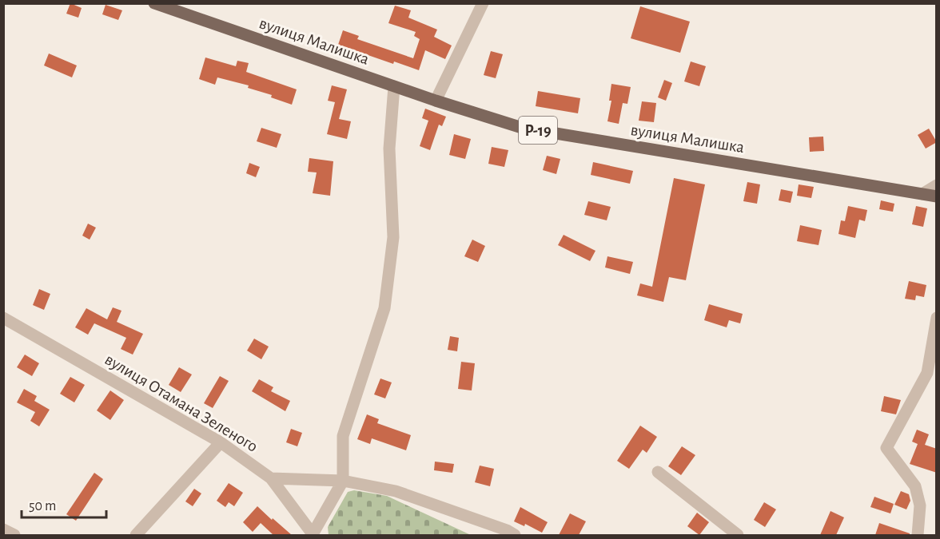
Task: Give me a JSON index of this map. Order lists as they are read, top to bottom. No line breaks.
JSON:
{"streets":{"main road":["вулиця Малишка","Р-19"],"street":["вулиця Отамана Зеленого"]},"scale_bar":"50 m"}
